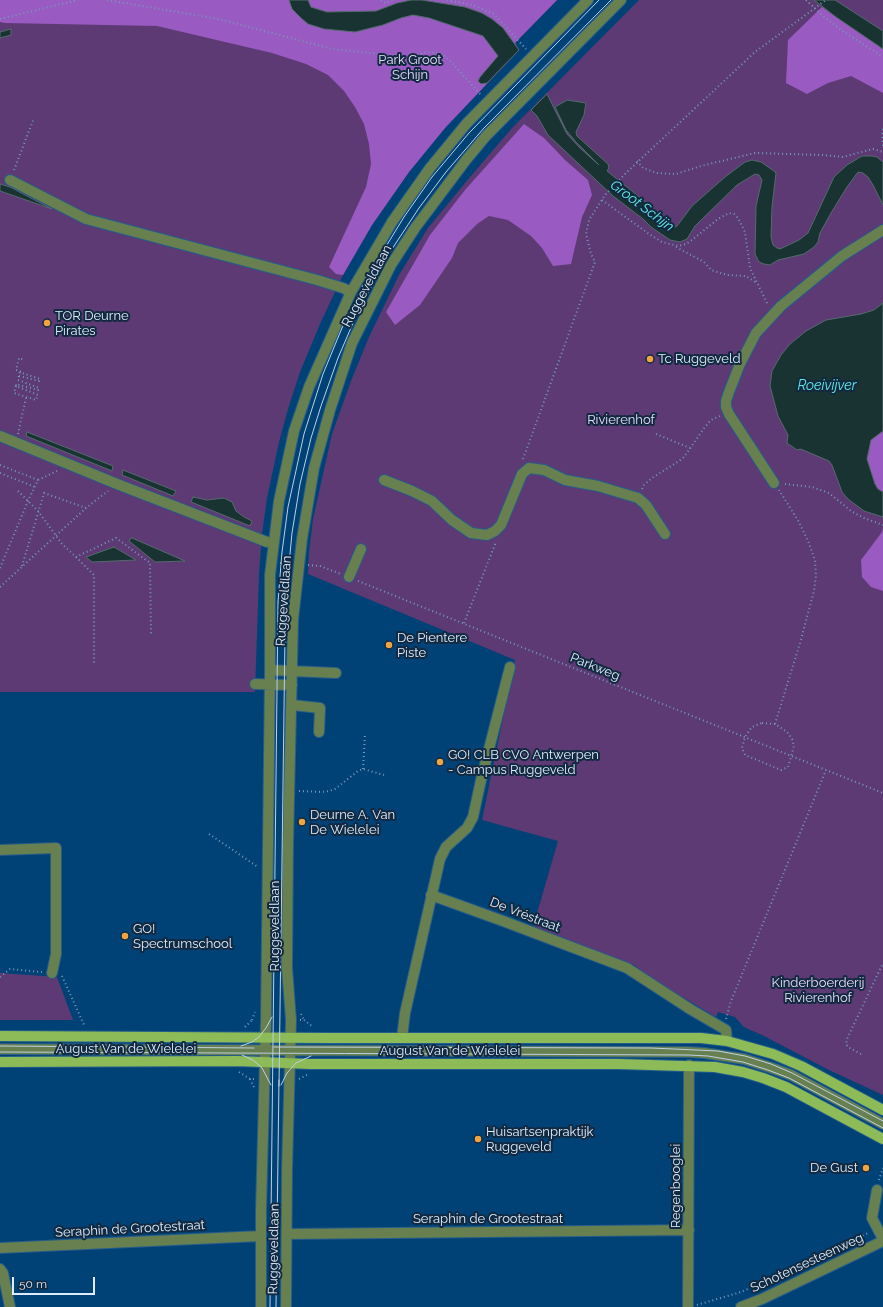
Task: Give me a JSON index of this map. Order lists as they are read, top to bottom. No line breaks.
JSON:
{"streets":{"main road":["August Van de Wielelei"],"street":["Ruggeveldlaan","De Vréstraat","Regenbooglei","Seraphin de Grootestraat","Schotensesteenweg"],"path":["Parkweg"]},"crossings":[["Ruggeveldlaan","Parkweg"],["Ruggeveldlaan","August Van de Wielelei"],["Ruggeveldlaan","Seraphin de Grootestraat"],["August Van de Wielelei","Regenbooglei"],["Regenbooglei","Seraphin de Grootestraat"]],"water":["Groot Schijn","Roeivijver"],"parks":["Park Groot Schijn","Rivierenhof","Kinderboerderij Rivierenhof"],"places":["TOR Deurne Pirates","Tc Ruggeveld","De Pientere Piste","GO! CLB CVO Antwerpen - Campus Ruggeveld","Deurne A. Van De Wielelei","GO! Spectrumschool","Huisartsenpraktijk Ruggeveld","De Gust"],"scale_bar":"50 m"}
